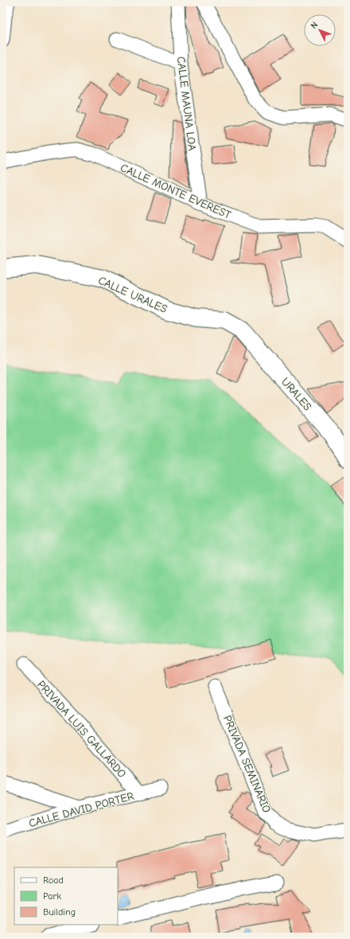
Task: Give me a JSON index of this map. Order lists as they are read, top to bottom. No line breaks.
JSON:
{"streets":{"street":["CALLE MAUNA LOA","CALLE MONTE EVEREST","CALLE URALES","URALES","PRIVADA LUIS GALLARDO","PRIVADA SEMINARIO","CALLE DAVID PORTER"]},"crossings":[["CALLE MAUNA LOA","CALLE MONTE EVEREST"],["CALLE URALES","URALES"],["PRIVADA LUIS GALLARDO","CALLE DAVID PORTER"]],"legend":["Road","Park","Building"],"north":"top left"}
